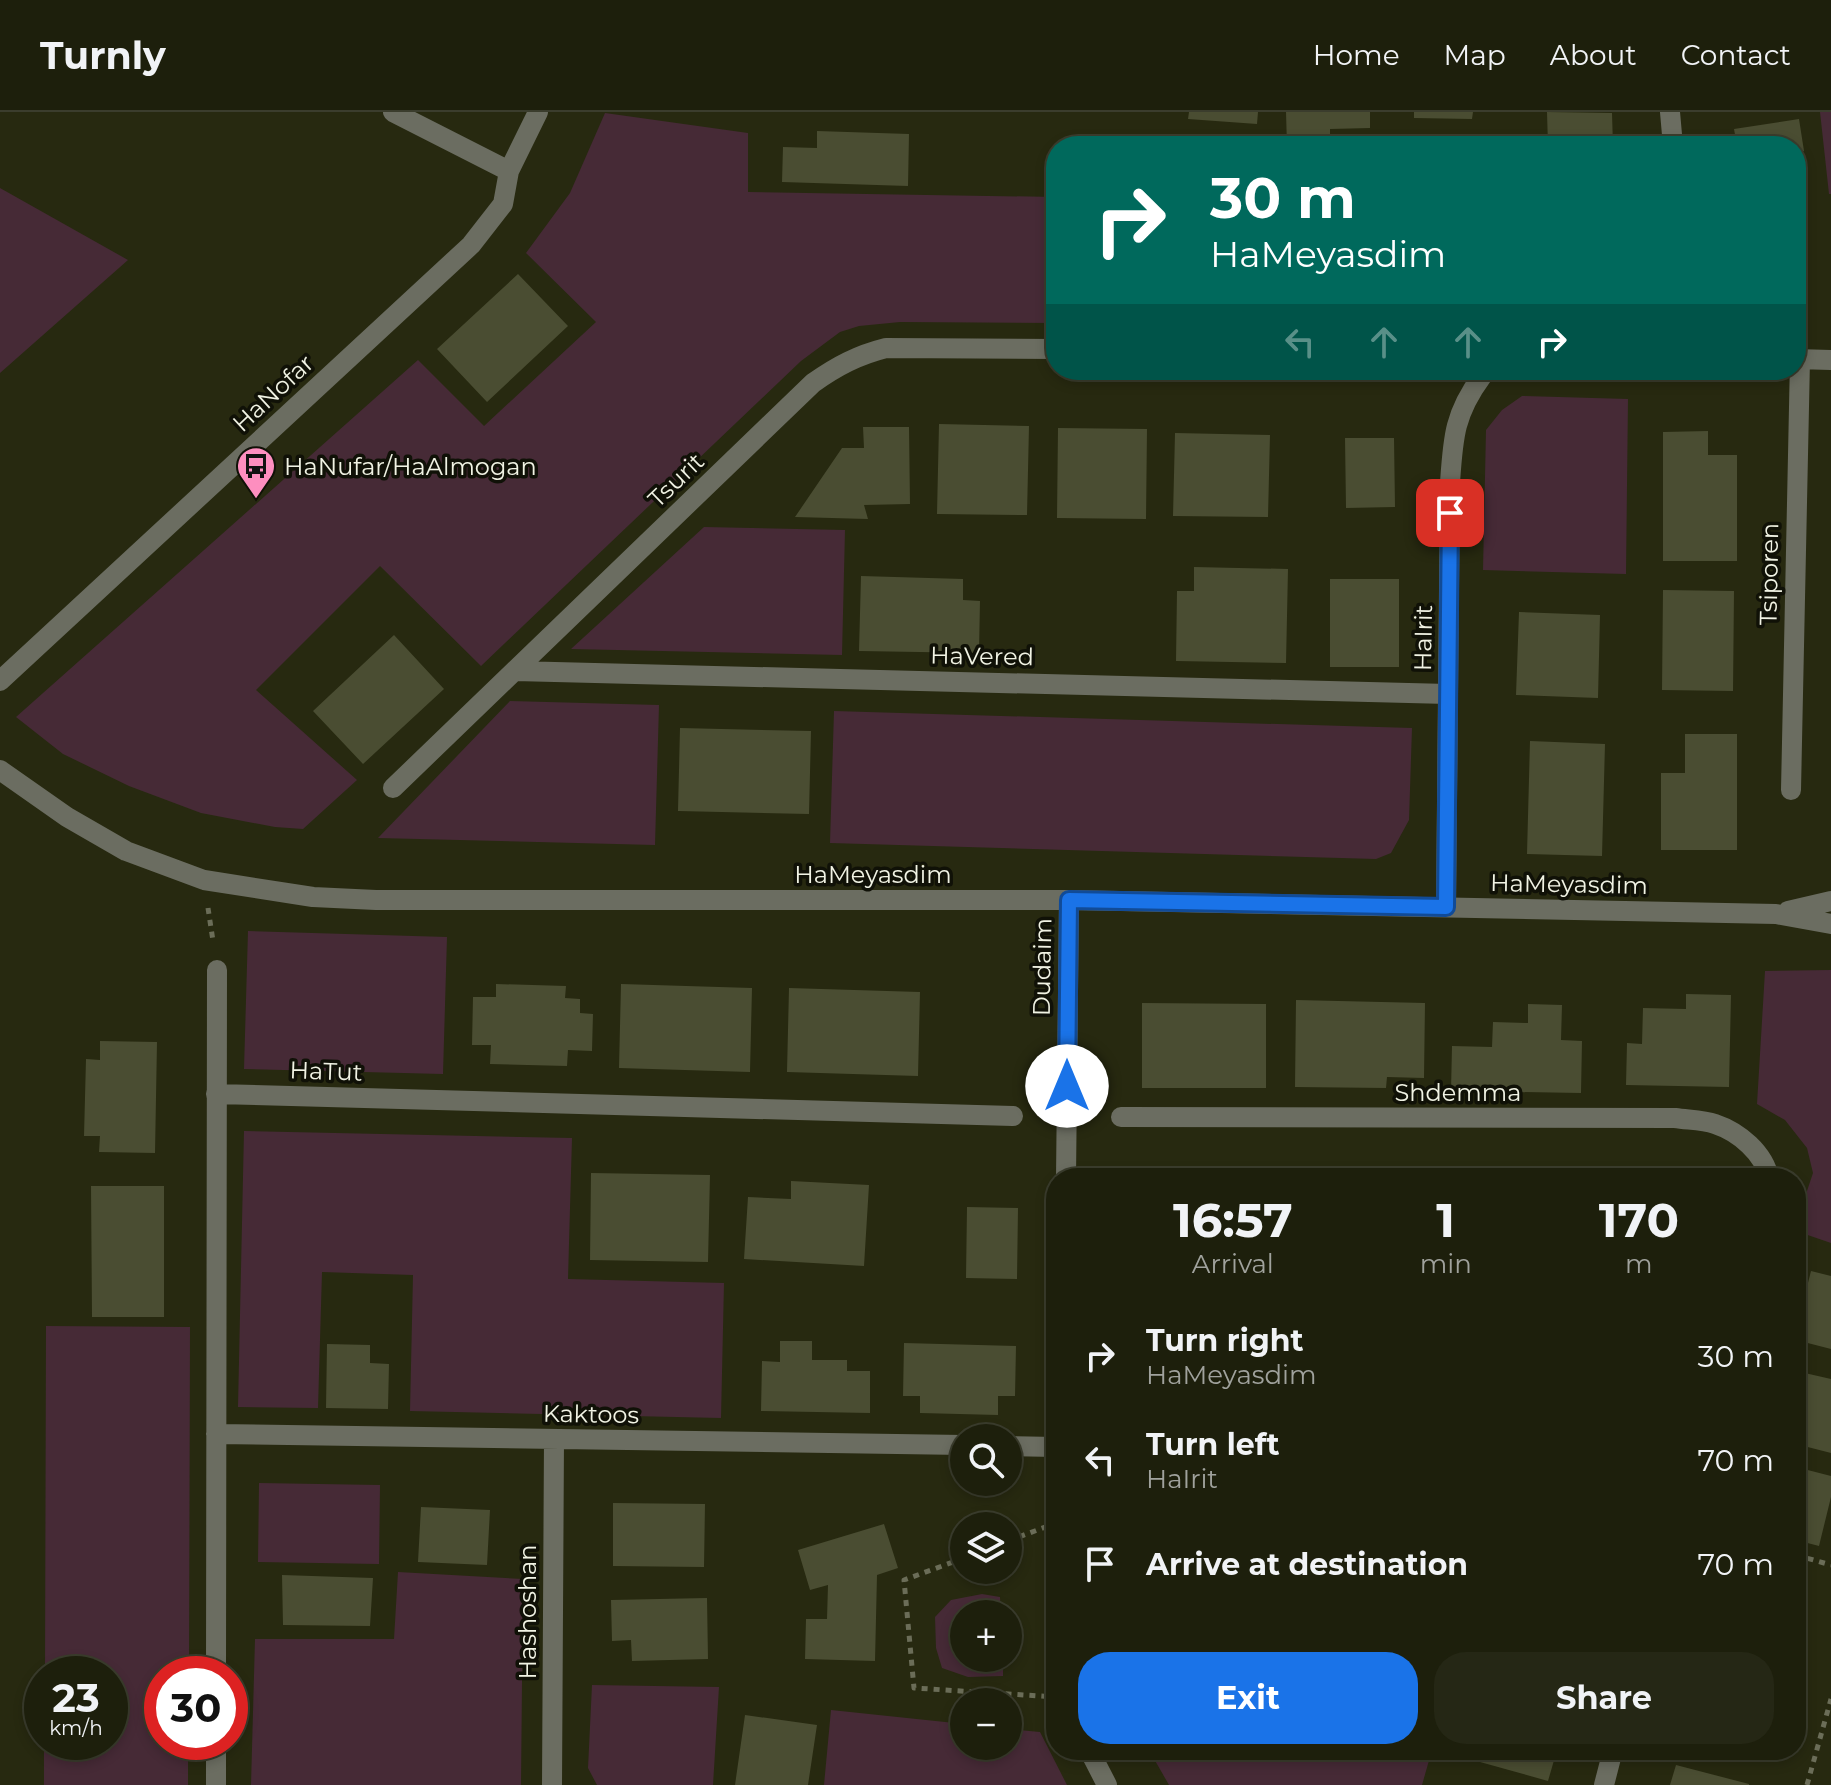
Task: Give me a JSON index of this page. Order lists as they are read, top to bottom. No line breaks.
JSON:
{"streets":{"street":["HaNofar","Tsurit","Tsiporen","HaIrit","HaVered","HaMeyasdim","Dudaim","HaTut","Shdemma","Kaktoos","Hashoshan"]},"crossings":[["Tsurit","HaVered"],["HaIrit","HaVered"],["HaIrit","HaMeyasdim"],["HaMeyasdim","Dudaim"],["Kaktoos","Hashoshan"]],"places":{"bus stop":["HaNufar/HaAlmogan"]},"page":{"header":"Turnly","nav":["Home","Map","About","Contact"],"turn":["30 m","HaMeyasdim"],"eta":["16:57","Arrival","1","min","170","m"],"list":[{"name":"Turn right","note":"HaMeyasdim","value":"30 m"},{"name":"Turn left","note":"HaIrit","value":"70 m"},{"name":"Arrive at destination","value":"70 m"}],"map_buttons":["+","−"],"buttons":["Exit","Share"],"speed":"23 km/h","limit":"30"}}
